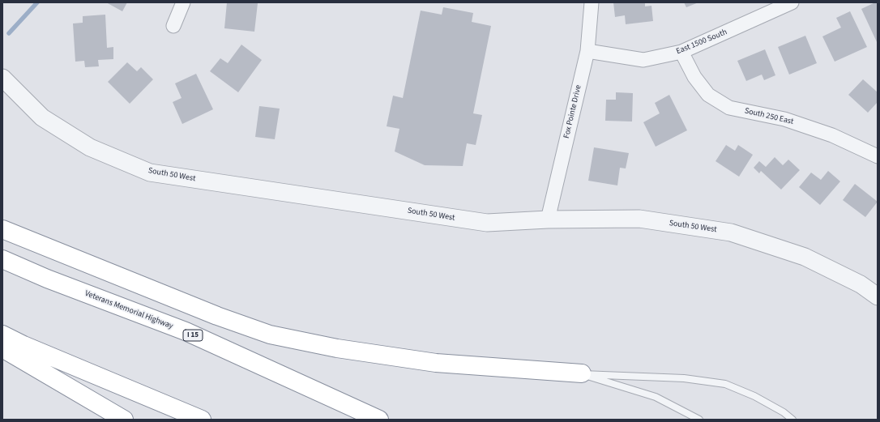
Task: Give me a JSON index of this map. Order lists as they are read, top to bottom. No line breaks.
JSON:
{"streets":{"highway":["Veterans Memorial Highway","I 15"],"street":["East 1500 South","Fox Pointe Drive","South 250 East","South 50 West"]},"crossings":[["East 1500 South","Fox Pointe Drive"],["East 1500 South","South 250 East"],["Fox Pointe Drive","South 50 West"]]}
